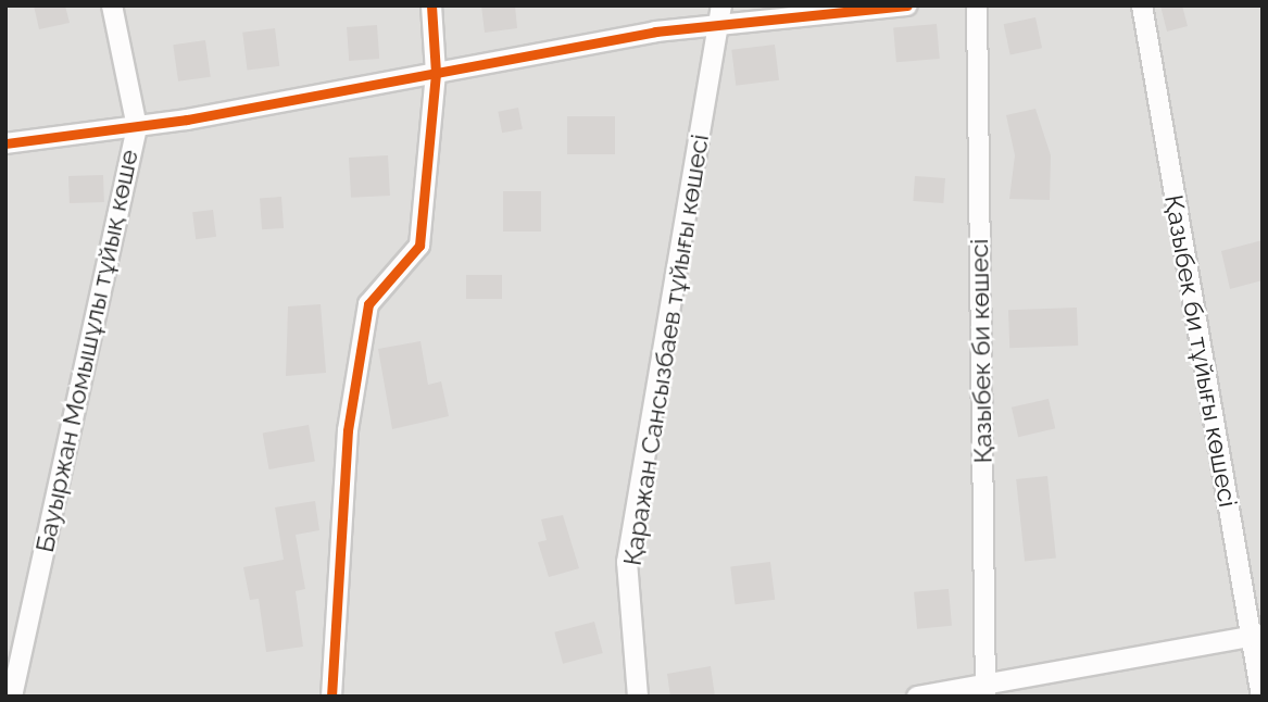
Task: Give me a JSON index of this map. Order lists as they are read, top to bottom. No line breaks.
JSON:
{"streets":{"street":["Қаражан Сансызбаев тұйығы көшесі","Бауыржан Момышұлы тұйық көше","Қазыбек би көшесі","Қазыбек би тұйығы көшесі"]}}
